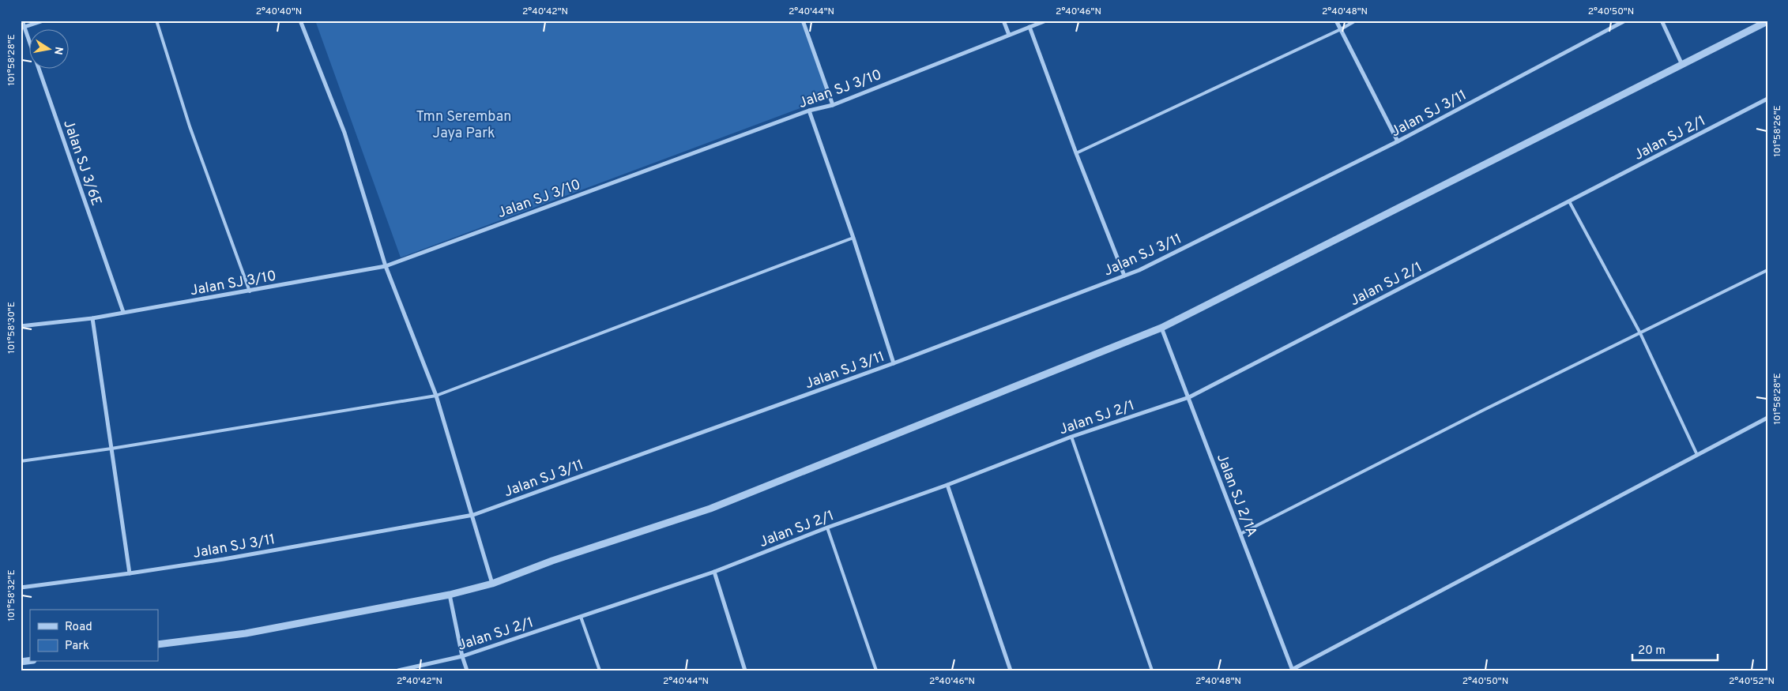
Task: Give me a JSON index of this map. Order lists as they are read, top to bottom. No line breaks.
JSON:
{"streets":{"street":["Jalan SJ 3/10","Jalan SJ 3/11","Jalan SJ 2/1","Jalan SJ 3/6E","Jalan SJ 2/1A"]},"crossings":[["Jalan SJ 3/10","Jalan SJ 3/6E"],["Jalan SJ 2/1","Jalan SJ 2/1A"]],"parks":["Tmn Seremban Jaya Park"],"legend":["Road","Park"],"scale_bar":"20 m","north":"right","coordinates":["2°40'40\"N","2°40'42\"N","2°40'44\"N","2°40'46\"N","2°40'48\"N","2°40'50\"N","101°58'28\"E","101°58'26\"E","101°58'30\"E","101°58'32\"E","2°40'52\"N"]}
